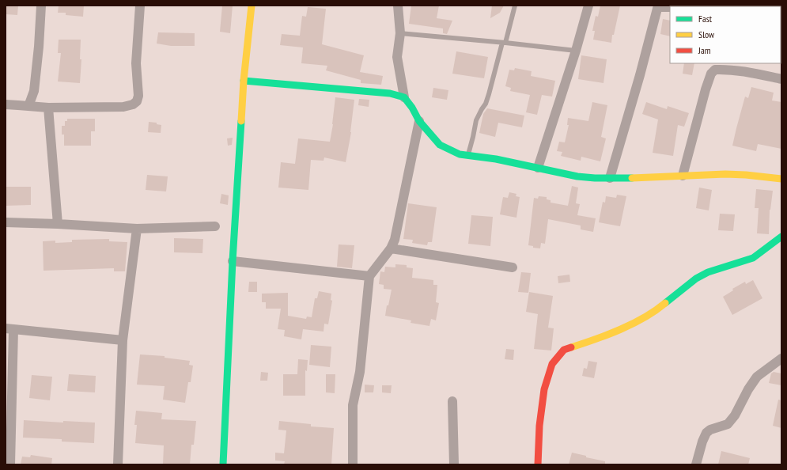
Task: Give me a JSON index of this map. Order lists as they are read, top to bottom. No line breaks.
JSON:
{"legend":["Fast","Slow","Jam"]}
